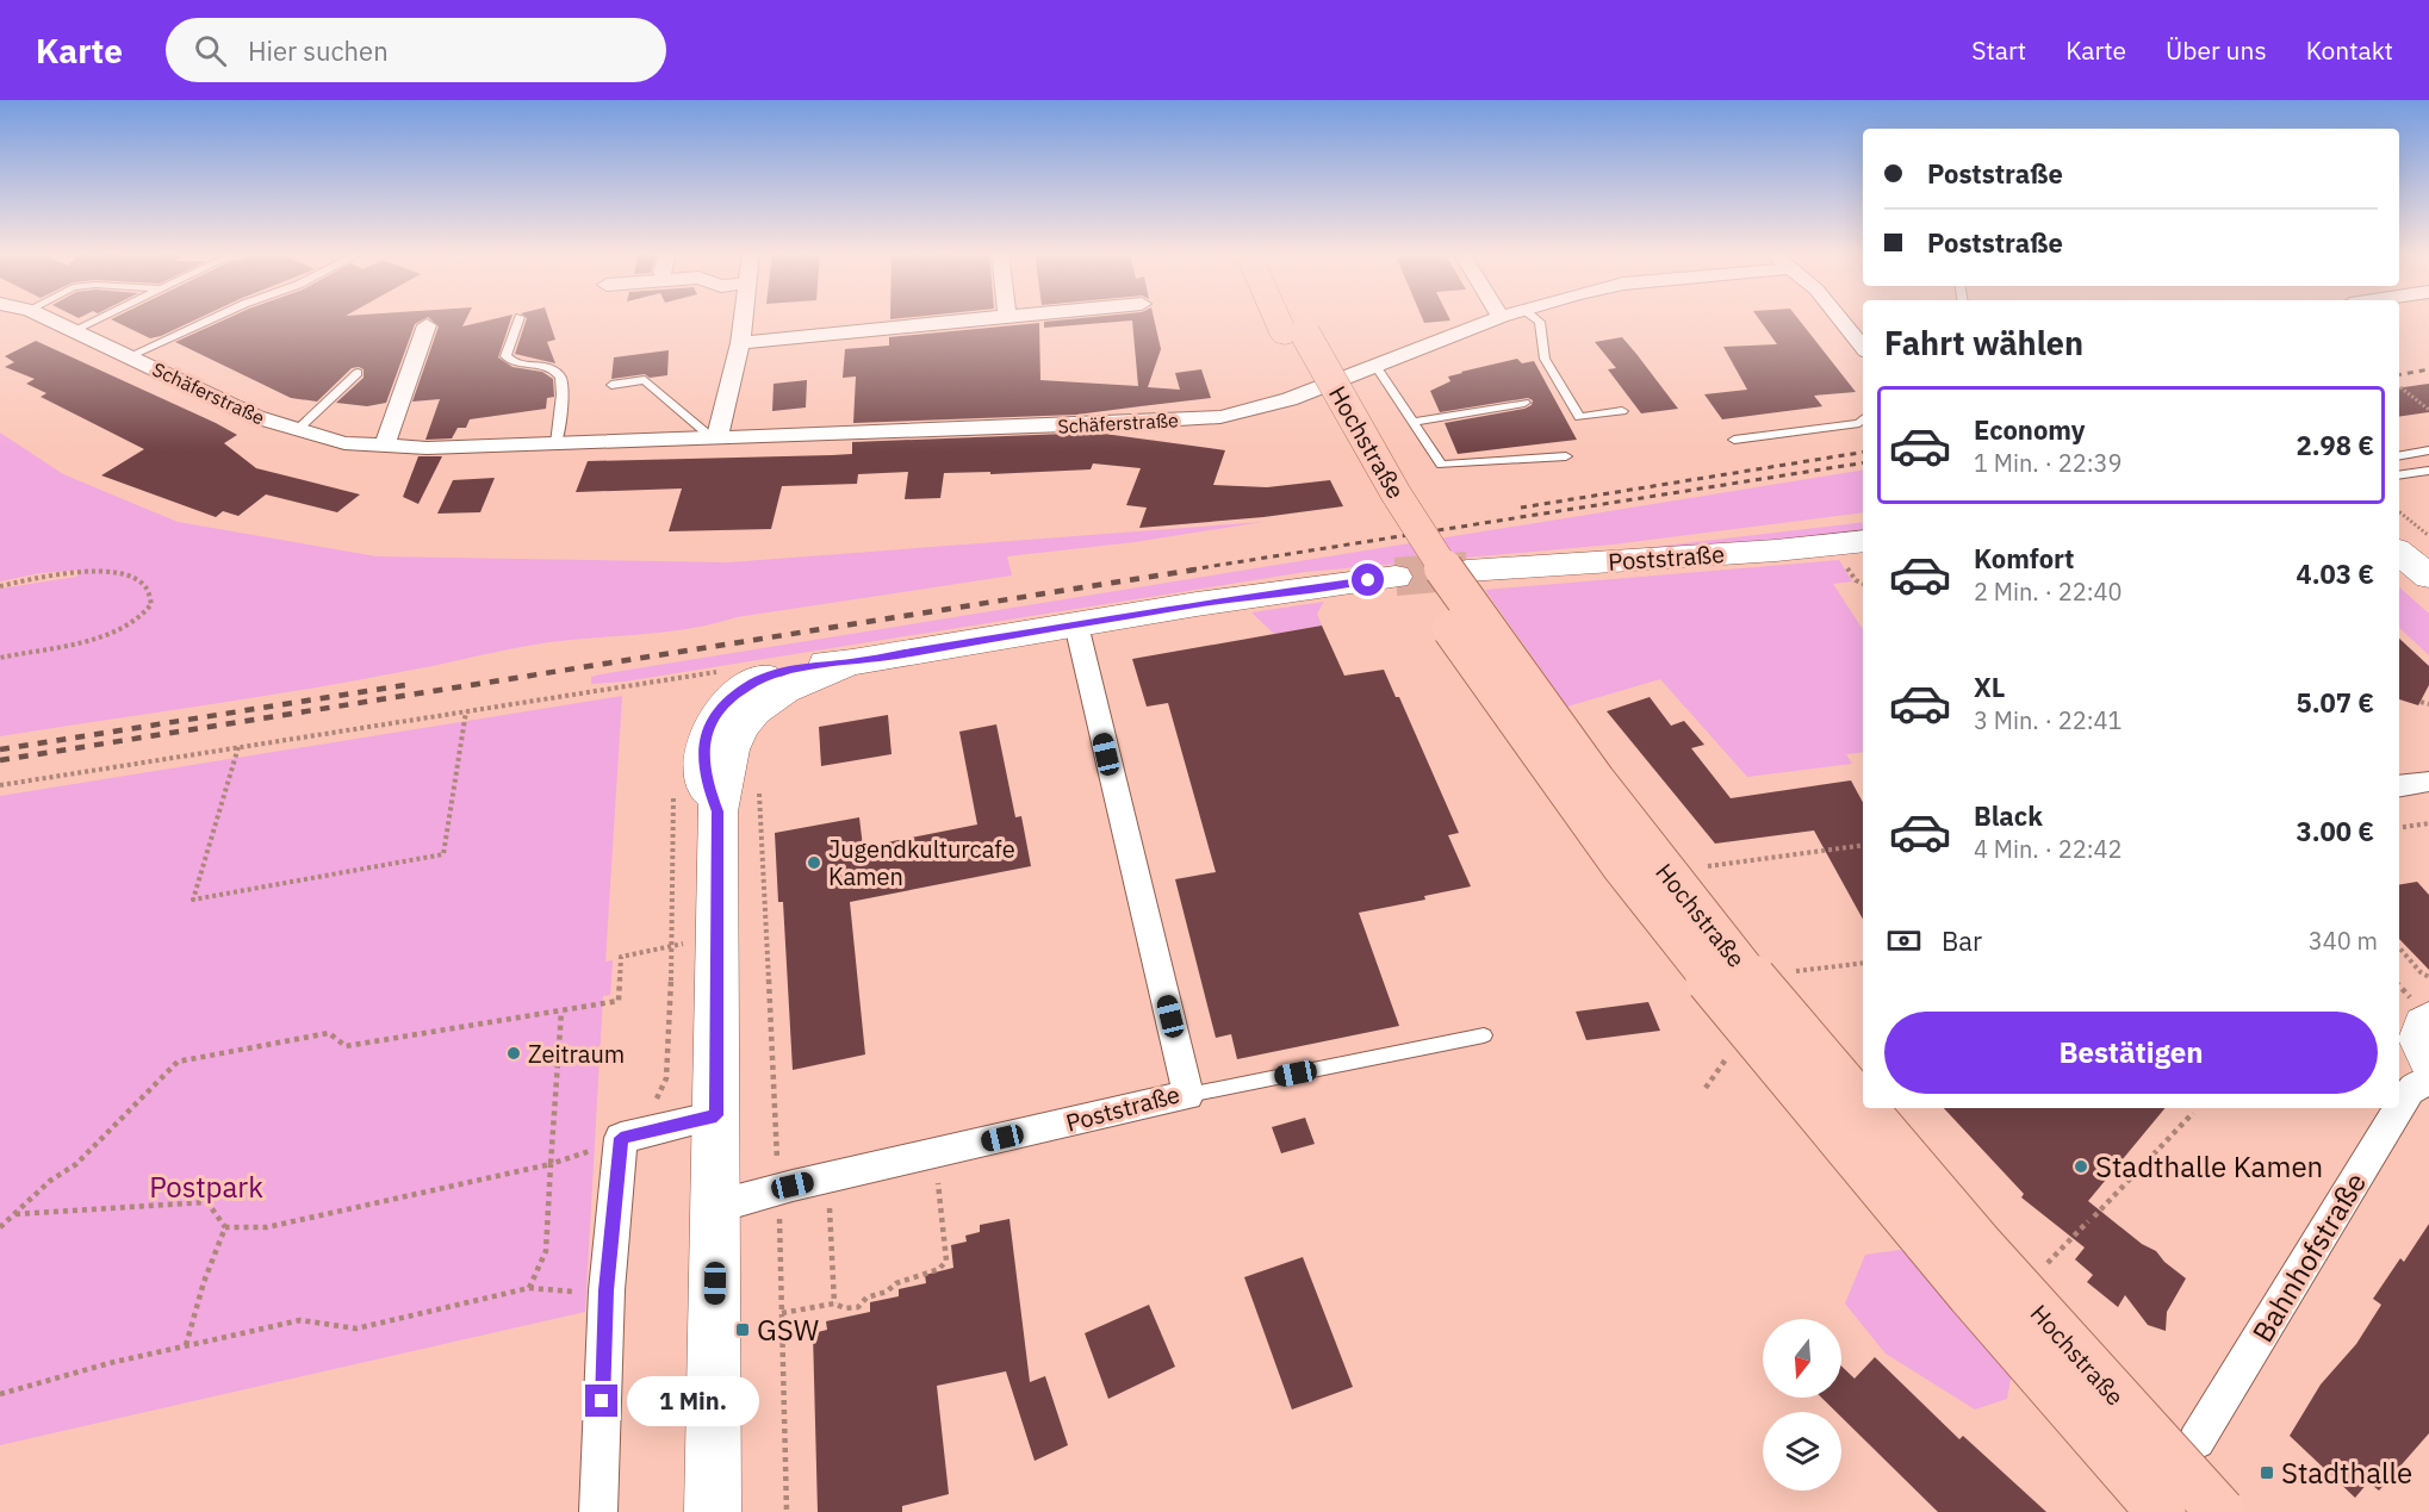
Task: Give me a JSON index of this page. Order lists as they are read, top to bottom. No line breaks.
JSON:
{"streets":{"main road":["Hochstraße"],"street":["Schäferstraße","Poststraße","Bahnhofstraße"]},"parks":["Postpark"],"places":{"other":["Jugendkulturcafe Kamen","Zeitraum","Stadthalle Kamen"],"transit":["GSW","Stadthalle"]},"north":"bottom","page":{"header":"Karte","search":"Hier suchen","nav":["Start","Karte","Über uns","Kontakt"],"banner":["Poststraße","Poststraße"],"heading":"Fahrt wählen","list":[{"name":"Economy","note":"1 Min. · 22:39","value":"2.98 €"},{"name":"Komfort","note":"2 Min. · 22:40","value":"4.03 €"},{"name":"XL","note":"3 Min. · 22:41","value":"5.07 €"},{"name":"Black","note":"4 Min. · 22:42","value":"3.00 €"}],"pay":["Bar","340 m"],"buttons":"Bestätigen","bubble":"1 Min."}}
